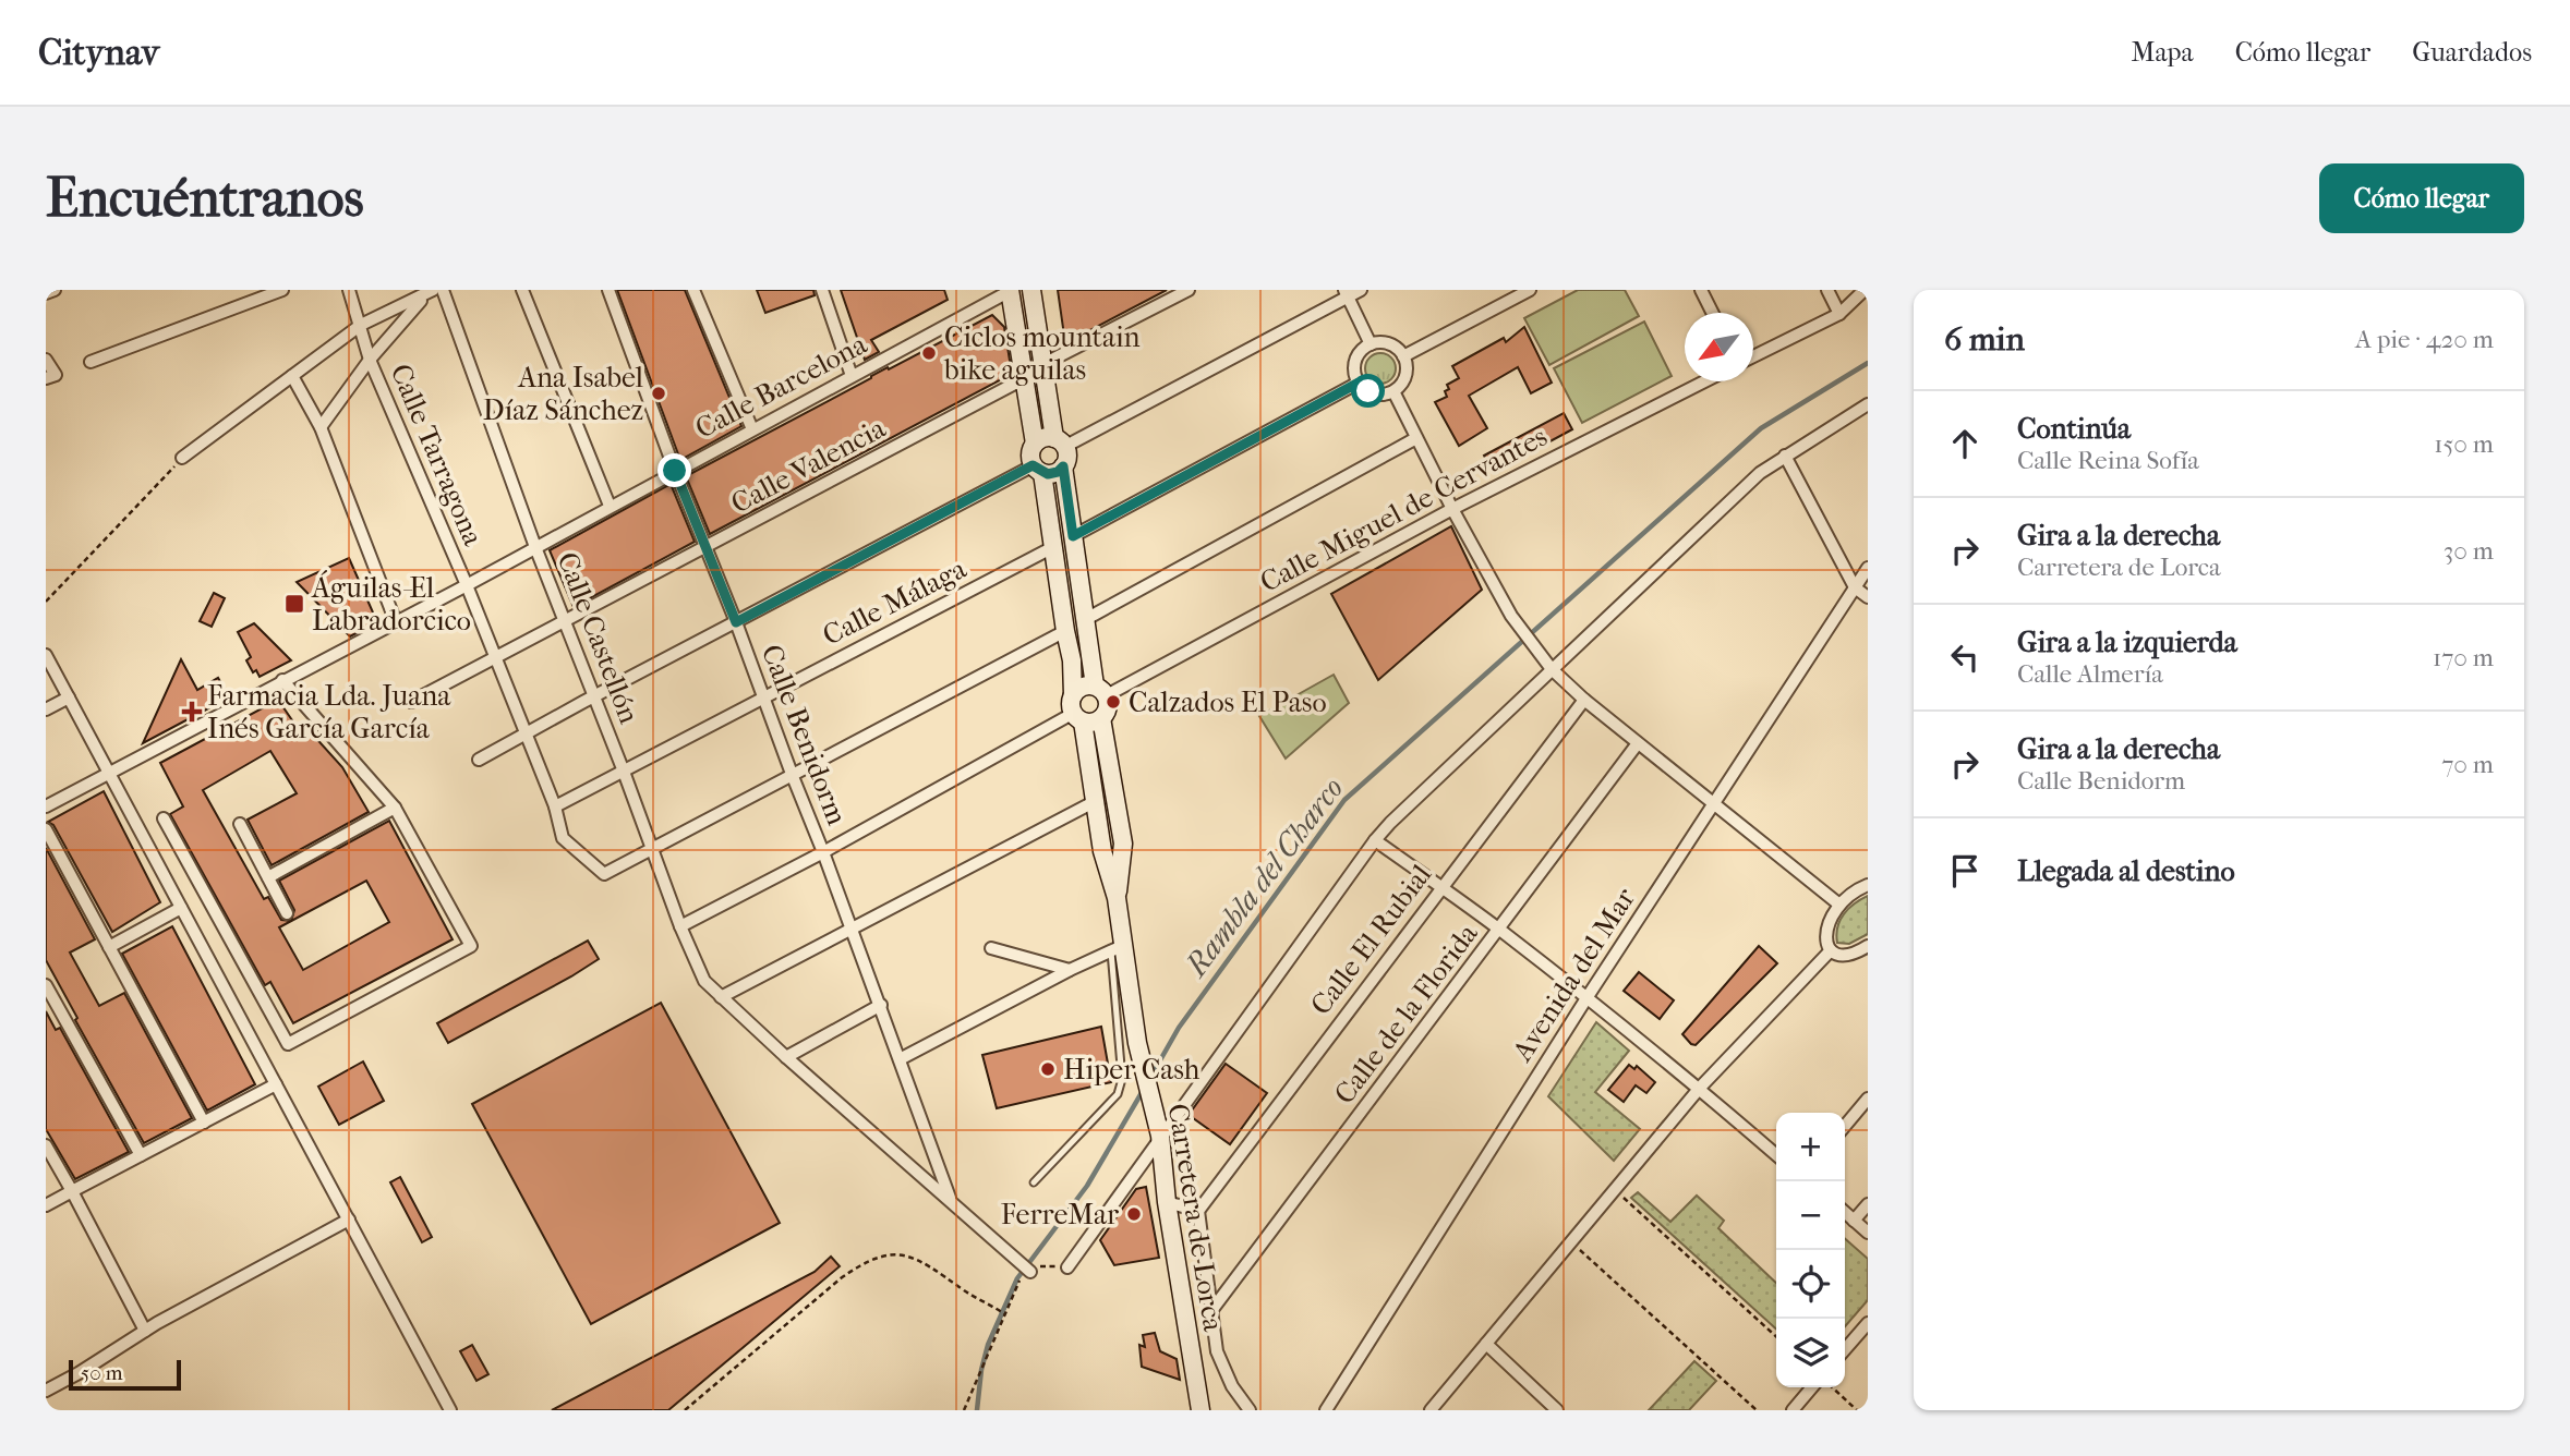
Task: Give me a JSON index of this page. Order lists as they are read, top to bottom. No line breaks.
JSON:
{"streets":{"main road":["Carretera de Lorca"],"street":["Calle Barcelona","Calle Tarragona","Calle Valencia","Calle Miguel de Cervantes","Calle Málaga","Calle Castellón","Calle Benidorm","Calle El Rubial","Avenida del Mar","Calle de la Florida"]},"crossings":[["Calle Barcelona","Calle Tarragona"],["Calle Barcelona","Calle Castellón"],["Calle Barcelona","Calle Benidorm"],["Calle Barcelona","Carretera de Lorca"],["Calle Tarragona","Calle Valencia"],["Calle Tarragona","Calle Málaga"],["Calle Tarragona","Calle Castellón"],["Calle Valencia","Calle Castellón"],["Calle Valencia","Calle Benidorm"],["Calle Valencia","Carretera de Lorca"],["Calle Miguel de Cervantes","Carretera de Lorca"],["Calle Málaga","Calle Castellón"],["Calle Málaga","Calle Benidorm"],["Calle Málaga","Carretera de Lorca"],["Calle Castellón","Calle Benidorm"]],"water":["Rambla del Charco"],"places":{"other":["Ciclos mountain bike aguilas","Ana Isabel Díaz Sánchez","Calzados El Paso","Hiper Cash","FerreMar"],"transit":["Águilas-El Labradorcico"],"health":["Farmacia Lda. Juana Inés García García"]},"scale_bar":"50 m","north":"bottom left","page":{"header":"Citynav","nav":["Mapa","Cómo llegar","Guardados"],"buttons":"Cómo llegar","title":"Encuéntranos","heading":["6 min","A pie · 420 m"],"list":[["Continúa","Calle Reina Sofía","150 m"],["Gira a la derecha","Carretera de Lorca","30 m"],["Gira a la izquierda","Calle Almería","170 m"],["Gira a la derecha","Calle Benidorm","70 m"],"Llegada al destino"],"map_buttons":["+","−"],"scale":"50 m"}}
